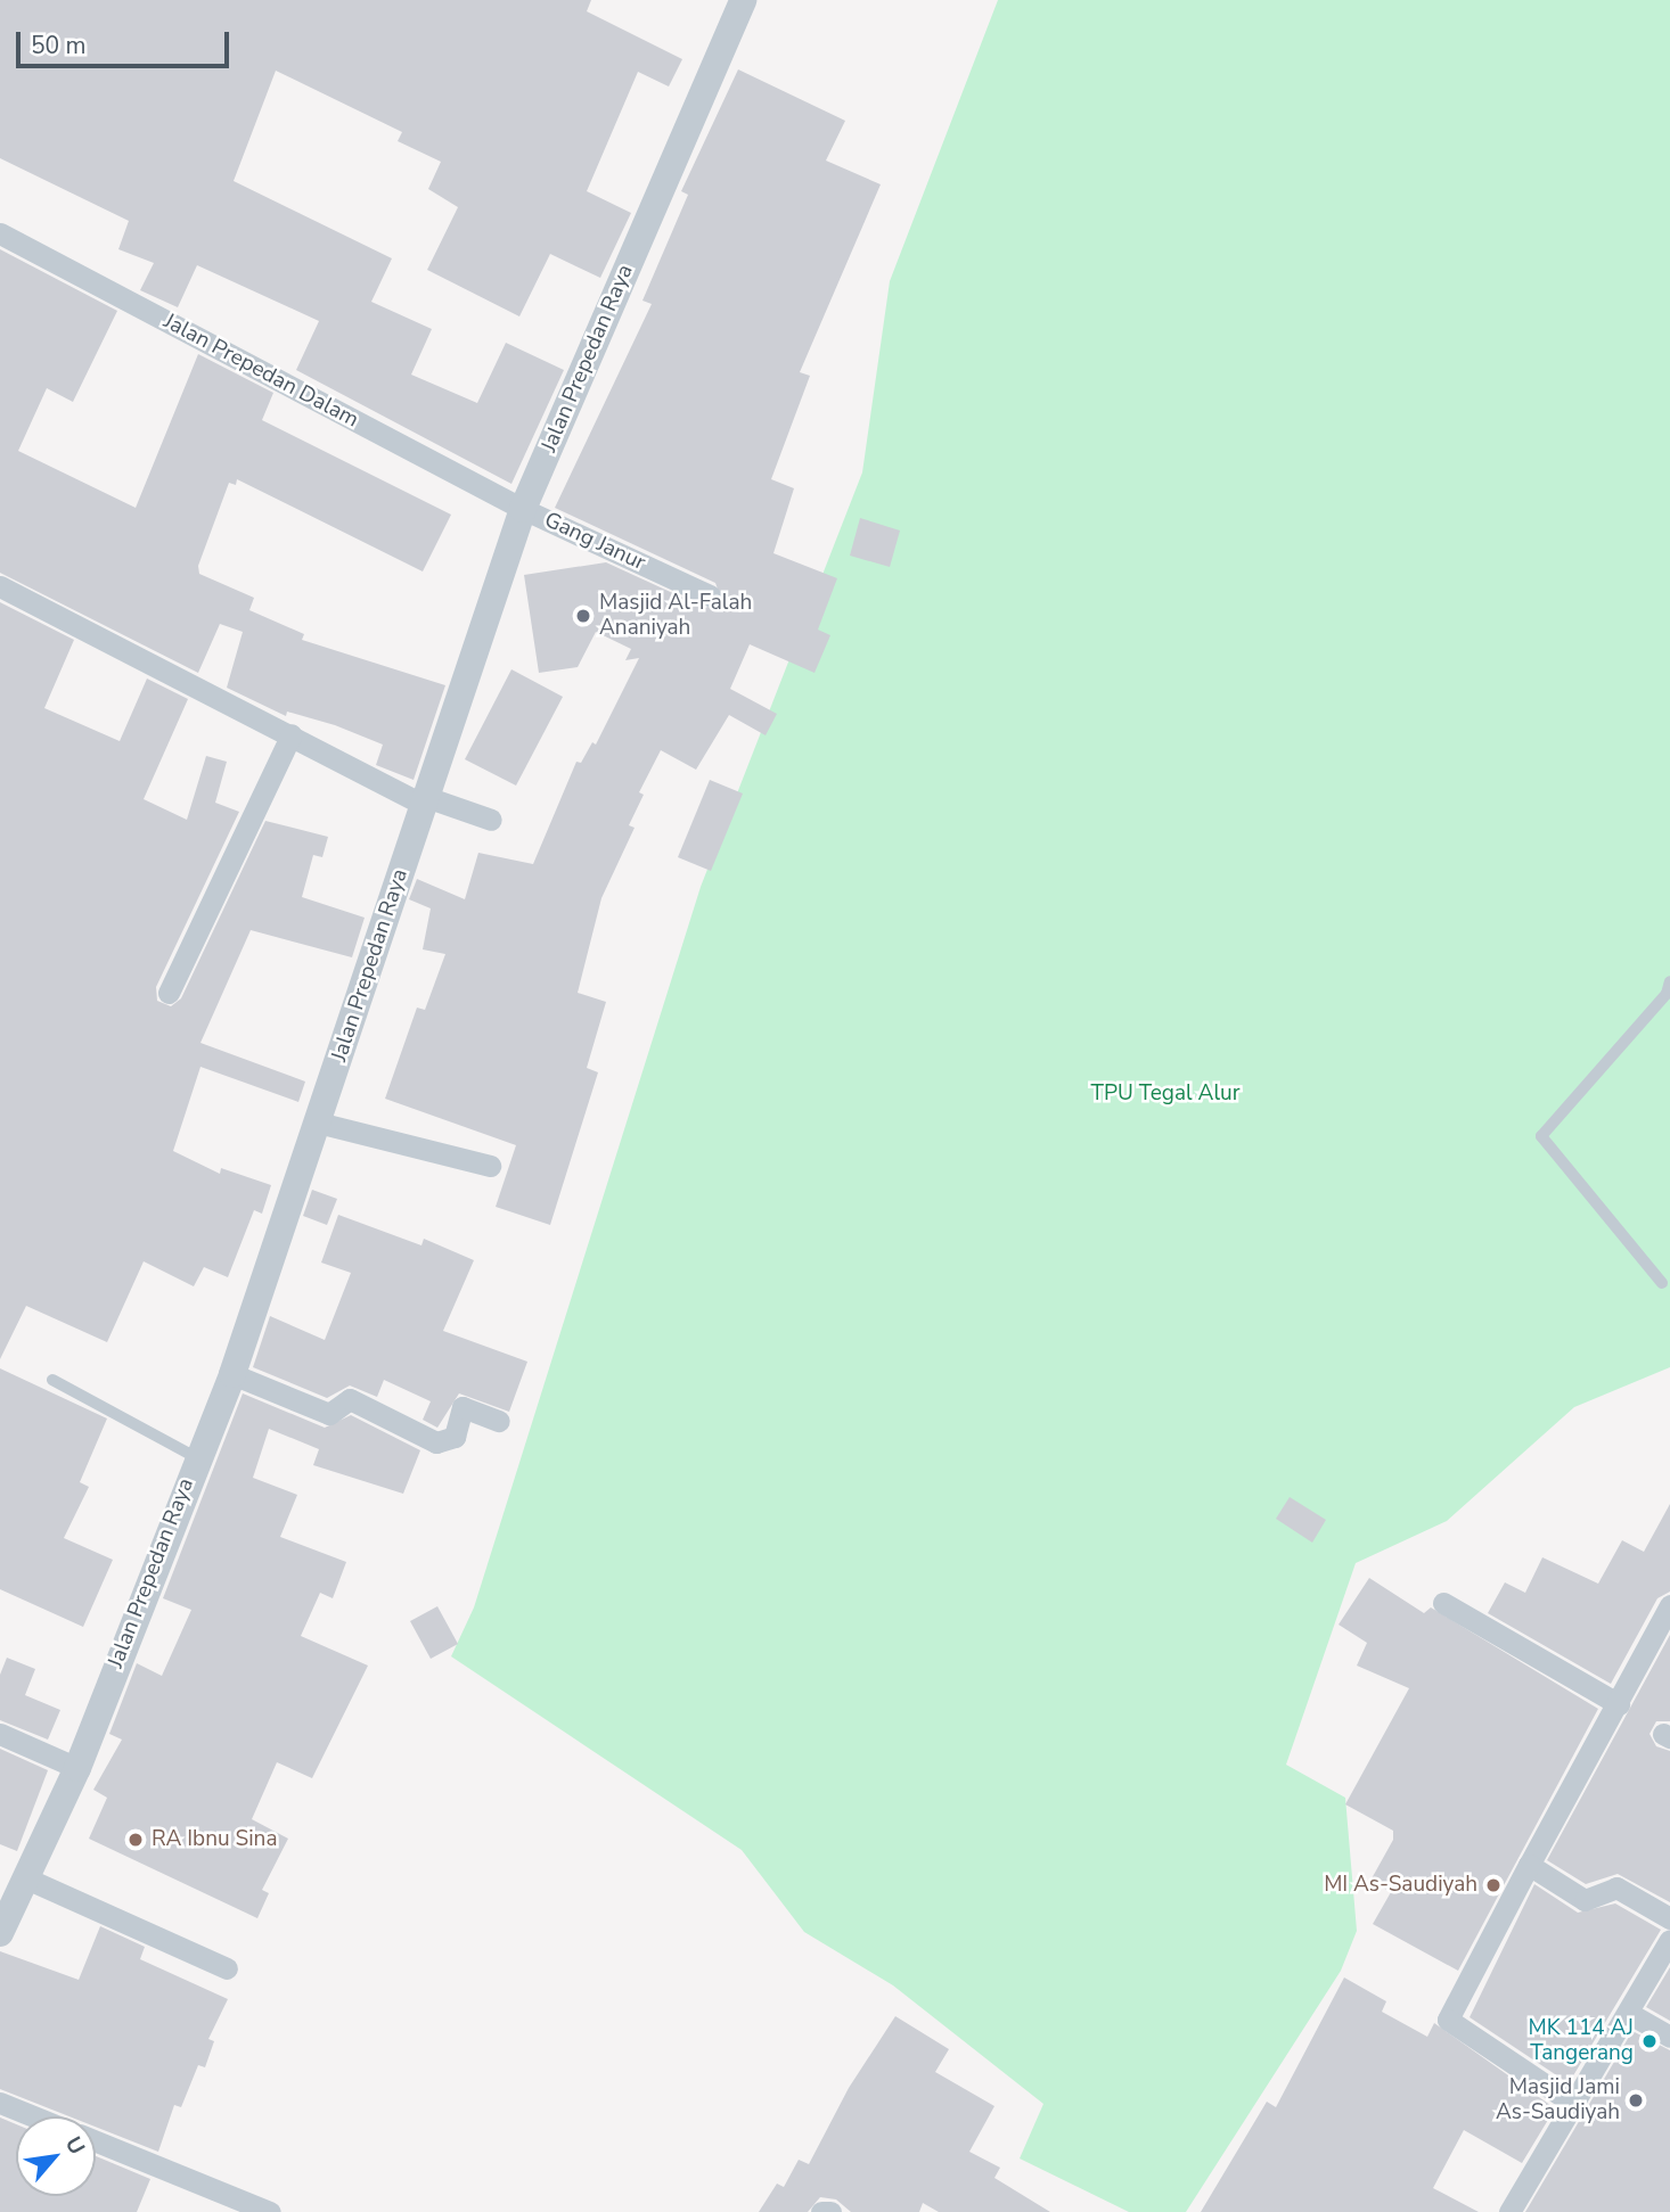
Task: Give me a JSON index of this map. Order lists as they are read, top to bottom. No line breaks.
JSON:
{"streets":{"street":["Jalan Prepedan Raya","Jalan Prepedan Dalam","Gang Janur"]},"crossings":[["Jalan Prepedan Raya","Jalan Prepedan Dalam"],["Jalan Prepedan Raya","Gang Janur"],["Jalan Prepedan Dalam","Gang Janur"]],"parks":["TPU Tegal Alur"],"places":["Masjid Al-Falah Ananiyah","RA Ibnu Sina","MI As-Saudiyah","MK 114 AJ Tangerang","Masjid Jami As-Saudiyah"],"scale_bar":"50 m","north":"top right"}
